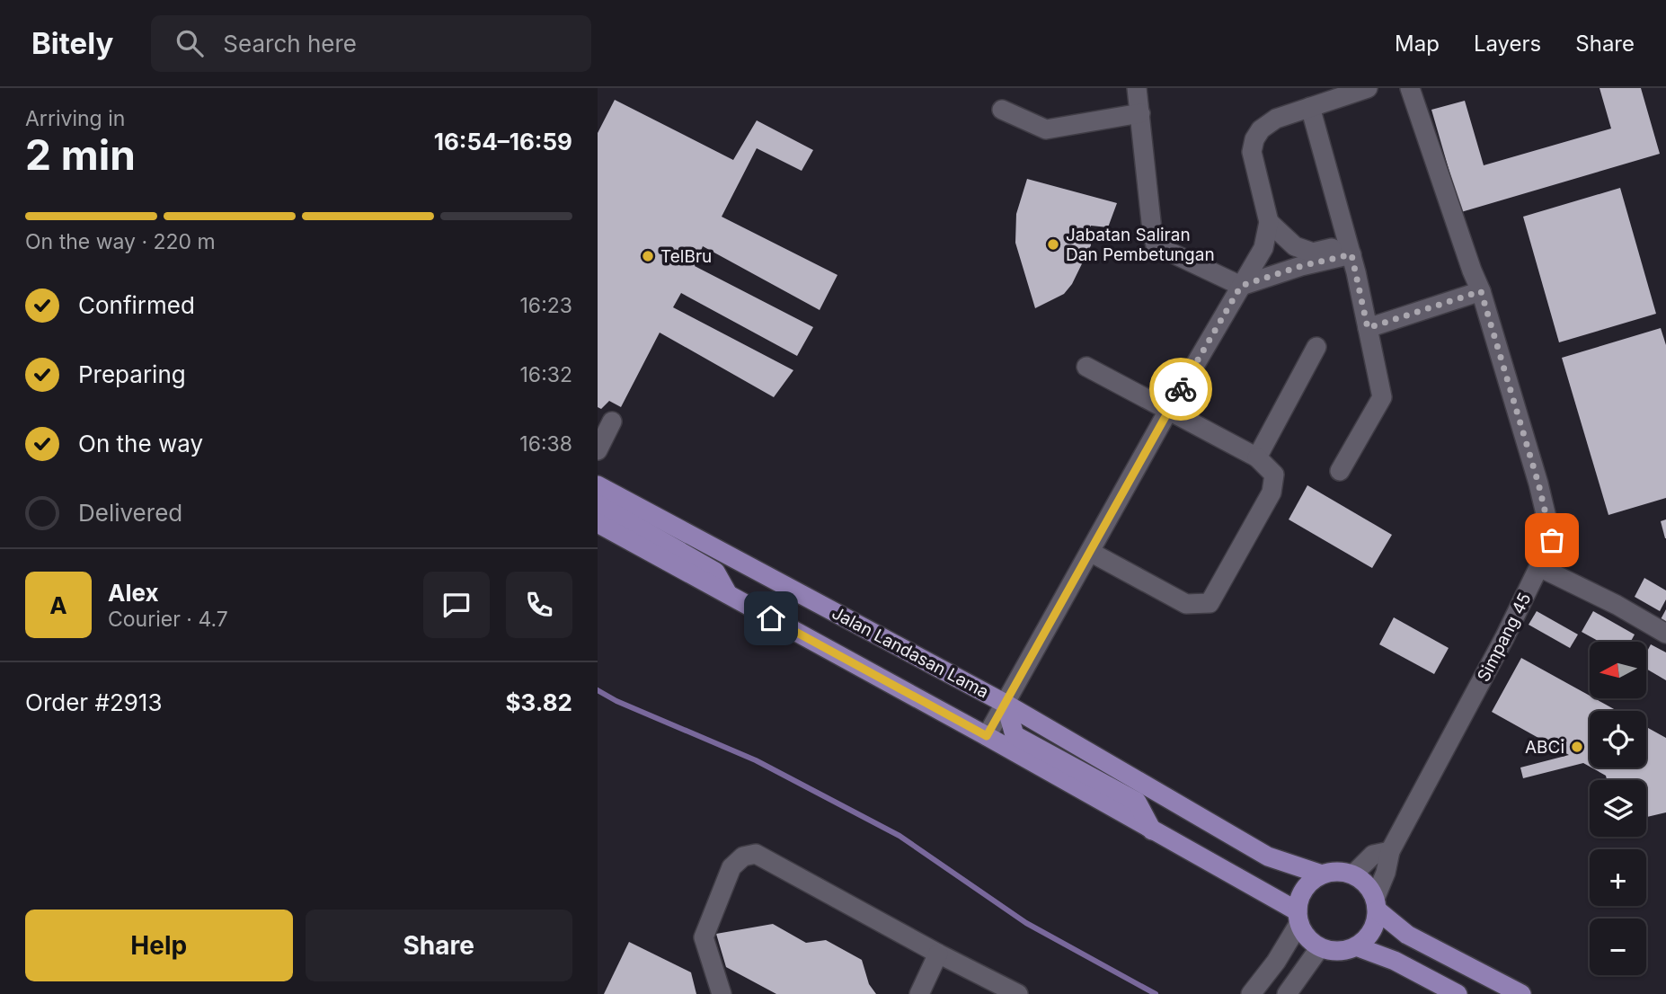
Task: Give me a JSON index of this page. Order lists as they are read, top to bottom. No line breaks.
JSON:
{"streets":{"main road":["Jalan Landasan Lama"],"street":["Simpang 45"]},"crossings":[["Simpang 45","Jalan Landasan Lama"]],"places":["Jabatan Saliran Dan Pembetungan","TelBru","ABCi"],"north":"left","page":{"header":"Bitely","search":"Search here","nav":["Map","Layers","Share"],"heading":["2 min","Arriving in","16:54–16:59"],"panel":["Alex","Courier · 4.7","Order #2913","$3.82"],"bar":"On the way · 220 m","list":[["Confirmed","16:23"],["Preparing","16:32"],["On the way","16:38"],"Delivered"],"round":"A","map_buttons":["+","−"],"buttons":["Help","Share"]}}
